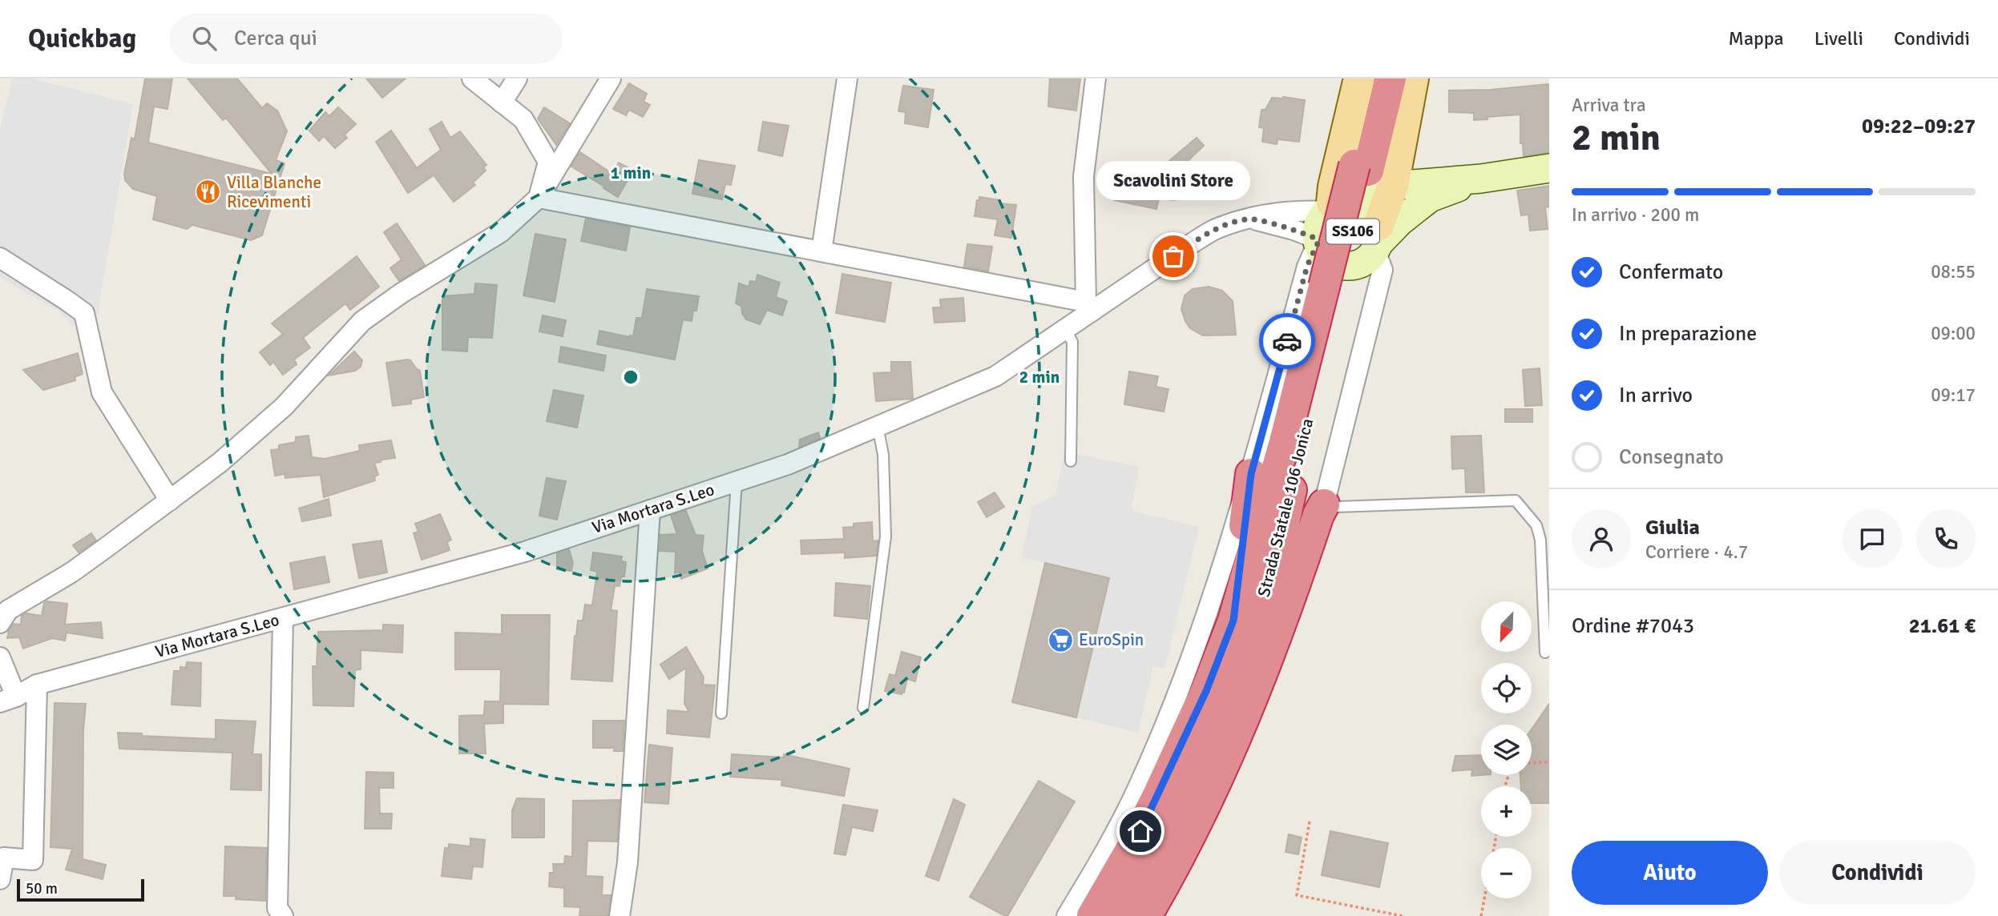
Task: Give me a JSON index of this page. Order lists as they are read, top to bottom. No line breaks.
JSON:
{"streets":{"highway":["SS106","Strada Statale 106 Jonica"],"street":["Via Mortara S.Leo"]},"places":{"restaurant":["Villa Blanche Ricevimenti"],"other":["Scavolini Store"],"supermarket":["EuroSpin"]},"scale_bar":"50 m","north":"bottom left","page":{"header":"Quickbag","search":"Cerca qui","nav":["Mappa","Livelli","Condividi"],"heading":["2 min","Arriva tra","09:22–09:27"],"panel":["Giulia","Corriere · 4.7","Ordine #7043","21.61 €"],"bubble":"Scavolini Store","bar":"In arrivo · 200 m","list":[["Confermato","08:55"],["In preparazione","09:00"],["In arrivo","09:17"],"Consegnato"],"map_buttons":["+","−"],"buttons":["Aiuto","Condividi"],"scale":"50 m"},"rings":["1 min","2 min"]}
